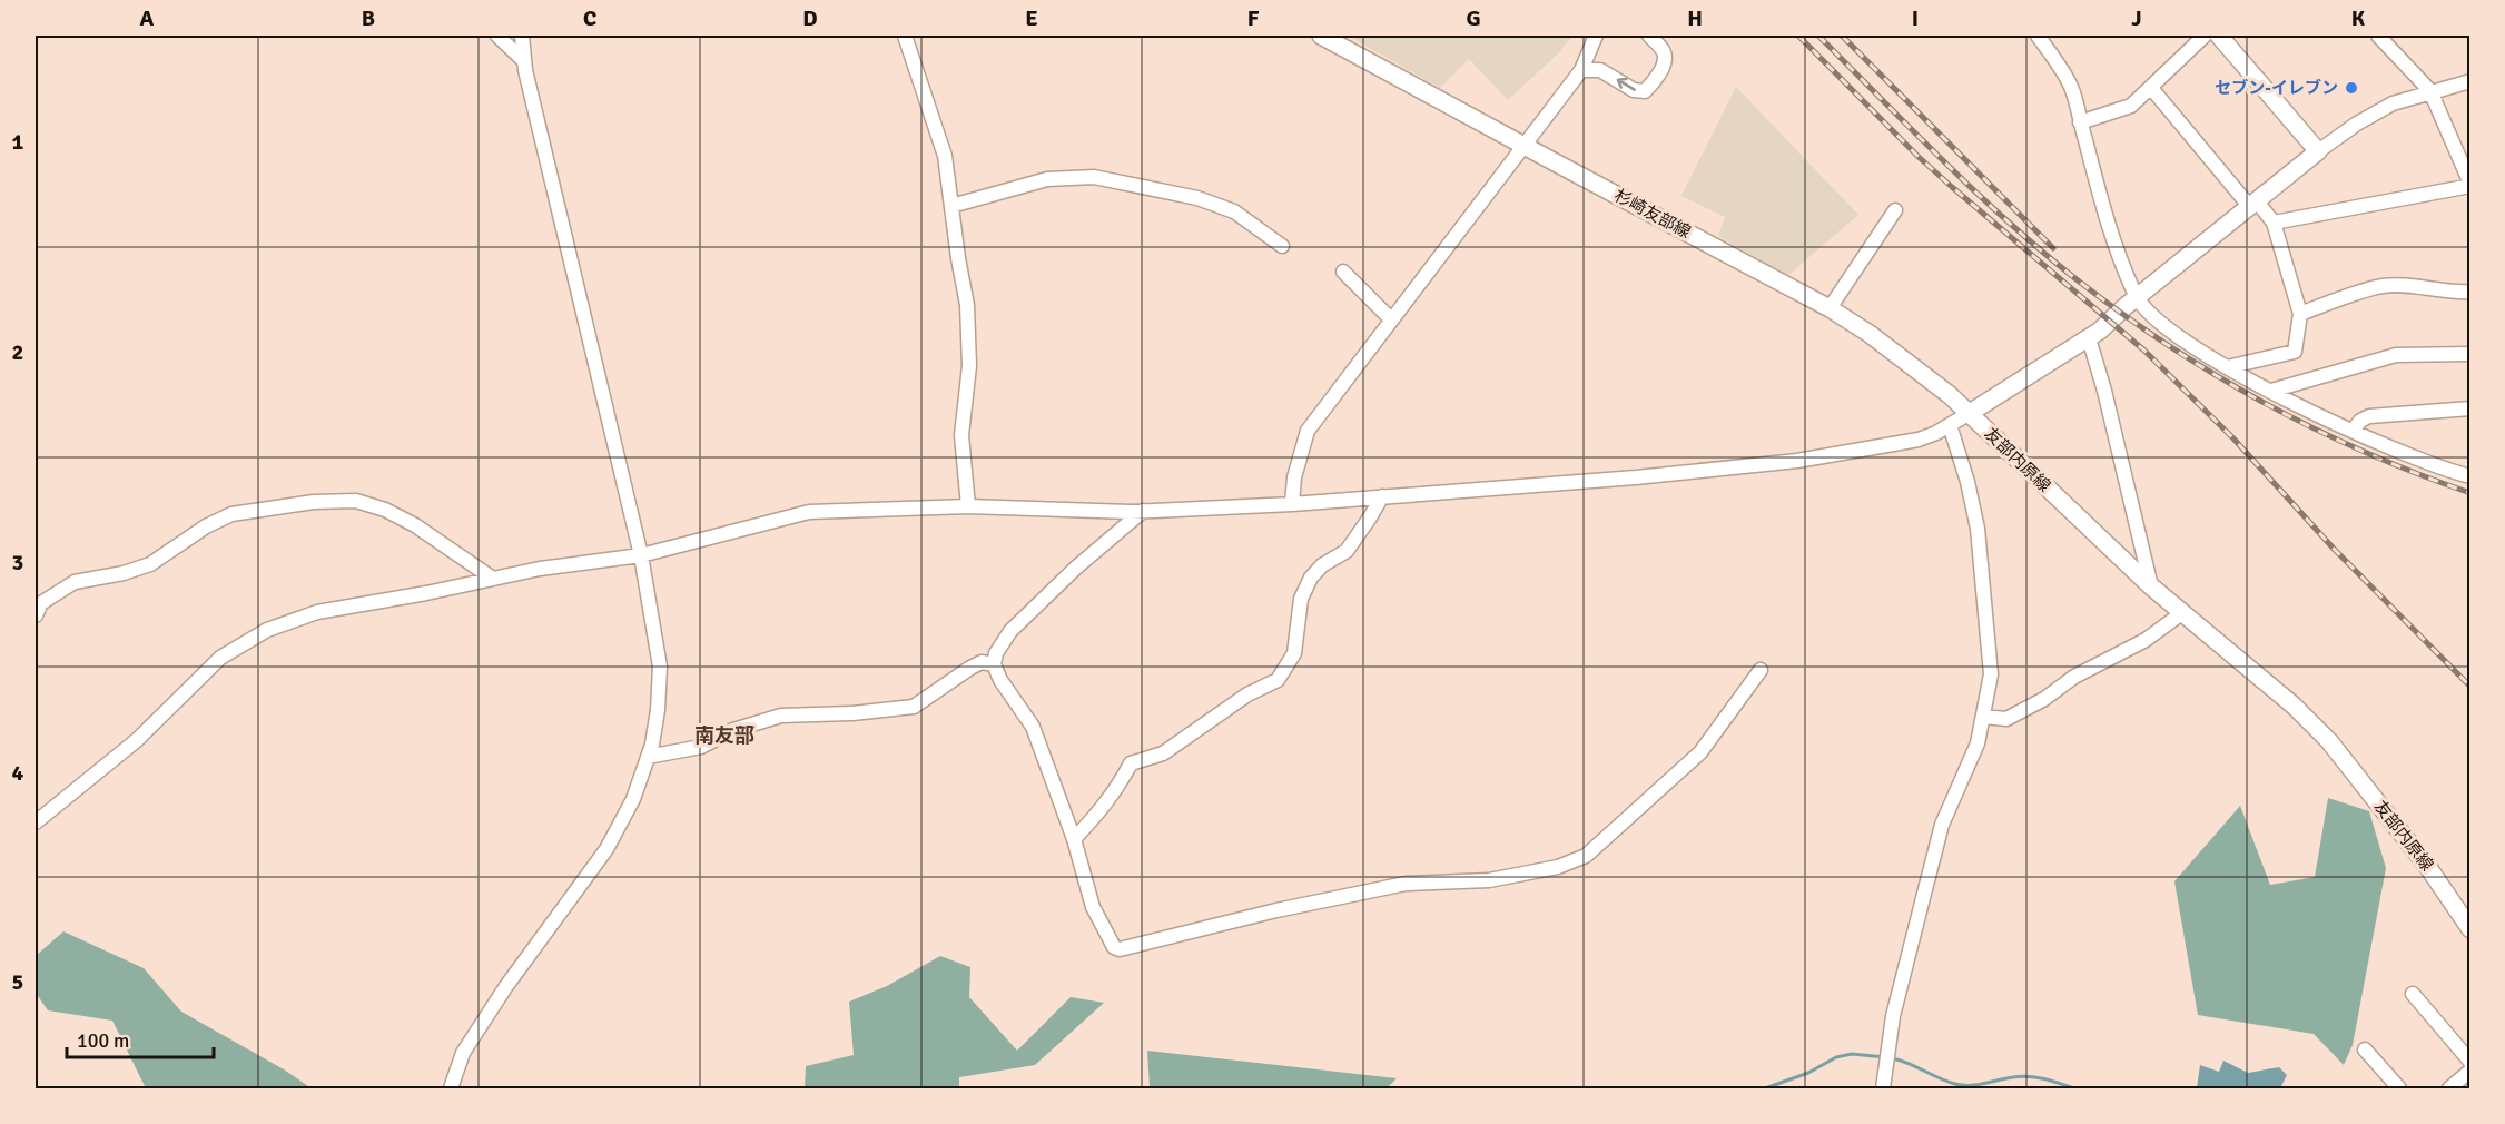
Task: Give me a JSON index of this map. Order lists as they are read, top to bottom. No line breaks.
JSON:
{"streets":{"main road":["杉崎友部線","友部内原線"]},"crossings":[["杉崎友部線","友部内原線"]],"districts":["南友部"],"places":["セブン-イレブン"],"scale_bar":"100 m","grid":{"columns":["A","B","C","D","E","F","G","H","I","J","K"],"rows":["1","2","3","4","5"]}}
